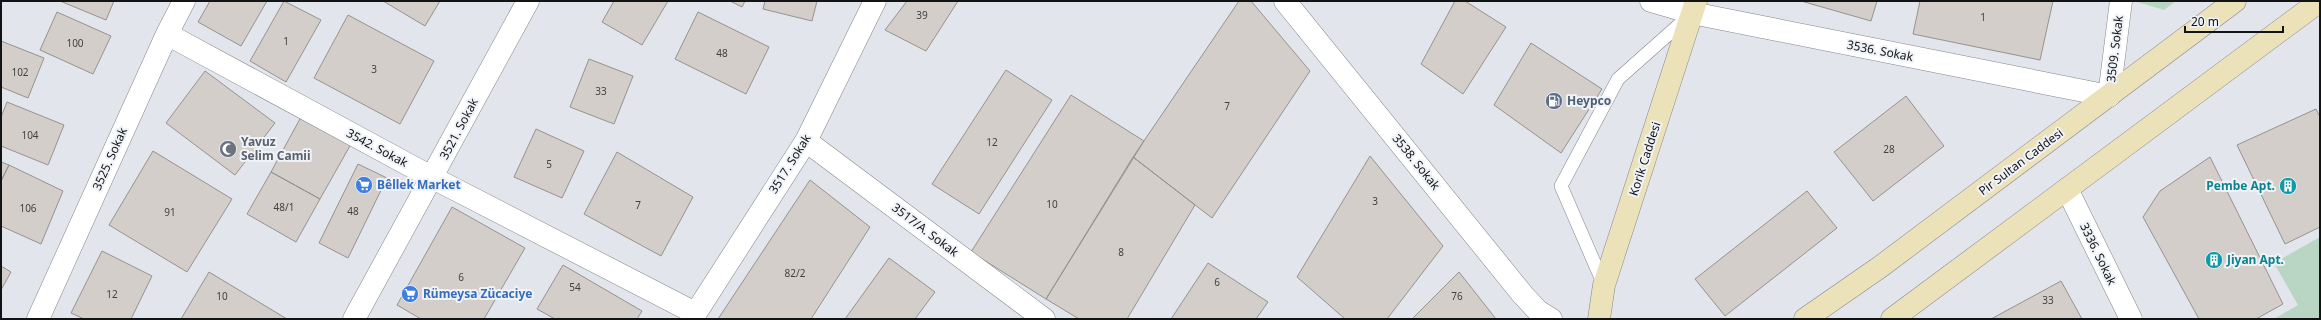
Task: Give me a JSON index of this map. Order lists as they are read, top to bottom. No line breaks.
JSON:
{"streets":{"main road":["Korik Caddesi","Pir Sultan Caddesi"],"street":["3509. Sokak","3536. Sokak","3521. Sokak","3542. Sokak","3525. Sokak","3538. Sokak","3517. Sokak","3517/A. Sokak","3336. Sokak"]},"crossings":[["3509. Sokak","3536. Sokak"],["3509. Sokak","Pir Sultan Caddesi"],["3536. Sokak","Korik Caddesi"],["3536. Sokak","Pir Sultan Caddesi"],["3521. Sokak","3542. Sokak"],["3542. Sokak","3525. Sokak"],["3542. Sokak","3517. Sokak"],["3517. Sokak","3517/A. Sokak"]],"places":{"fuel station":["Heypco"],"mosque":["Yavuz Selim Camii"],"supermarket":["Bêllek Market","Rümeysa Zücaciye"],"building":["Pembe Apt.","Jiyan Apt."]},"house_numbers":["39","1","1","100","48","3","102","33","7","104","12","28","5","3","10","7","48/1","106","48","91","8","82/2","6","6","54","12","10","76","33"],"scale_bar":"20 m"}
